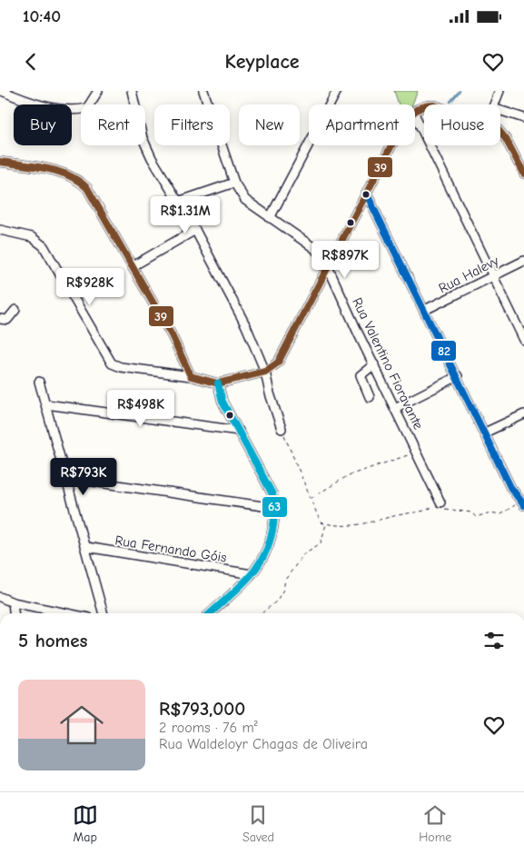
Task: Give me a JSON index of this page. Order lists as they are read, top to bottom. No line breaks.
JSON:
{"streets":{"street":["Rua Halevy","Rua Valentino Fioravante","Rua Fernando Góis"]},"lines":["transit line 39","transit line 82","transit line 63"],"page":{"status":"10:40","header":"Keyplace","chip":["Buy","Rent","Filters","New","Apartment","House"],"price":["R$1.31M","R$897K","R$928K","R$498K","R$793K"],"heading":"5 homes","list":[{"name":"R$793,000","note":"2 rooms · 76 m² · Rua Waldeloyr Chagas de Oliveira"}],"tabs":["Map","Saved","Home"]}}
